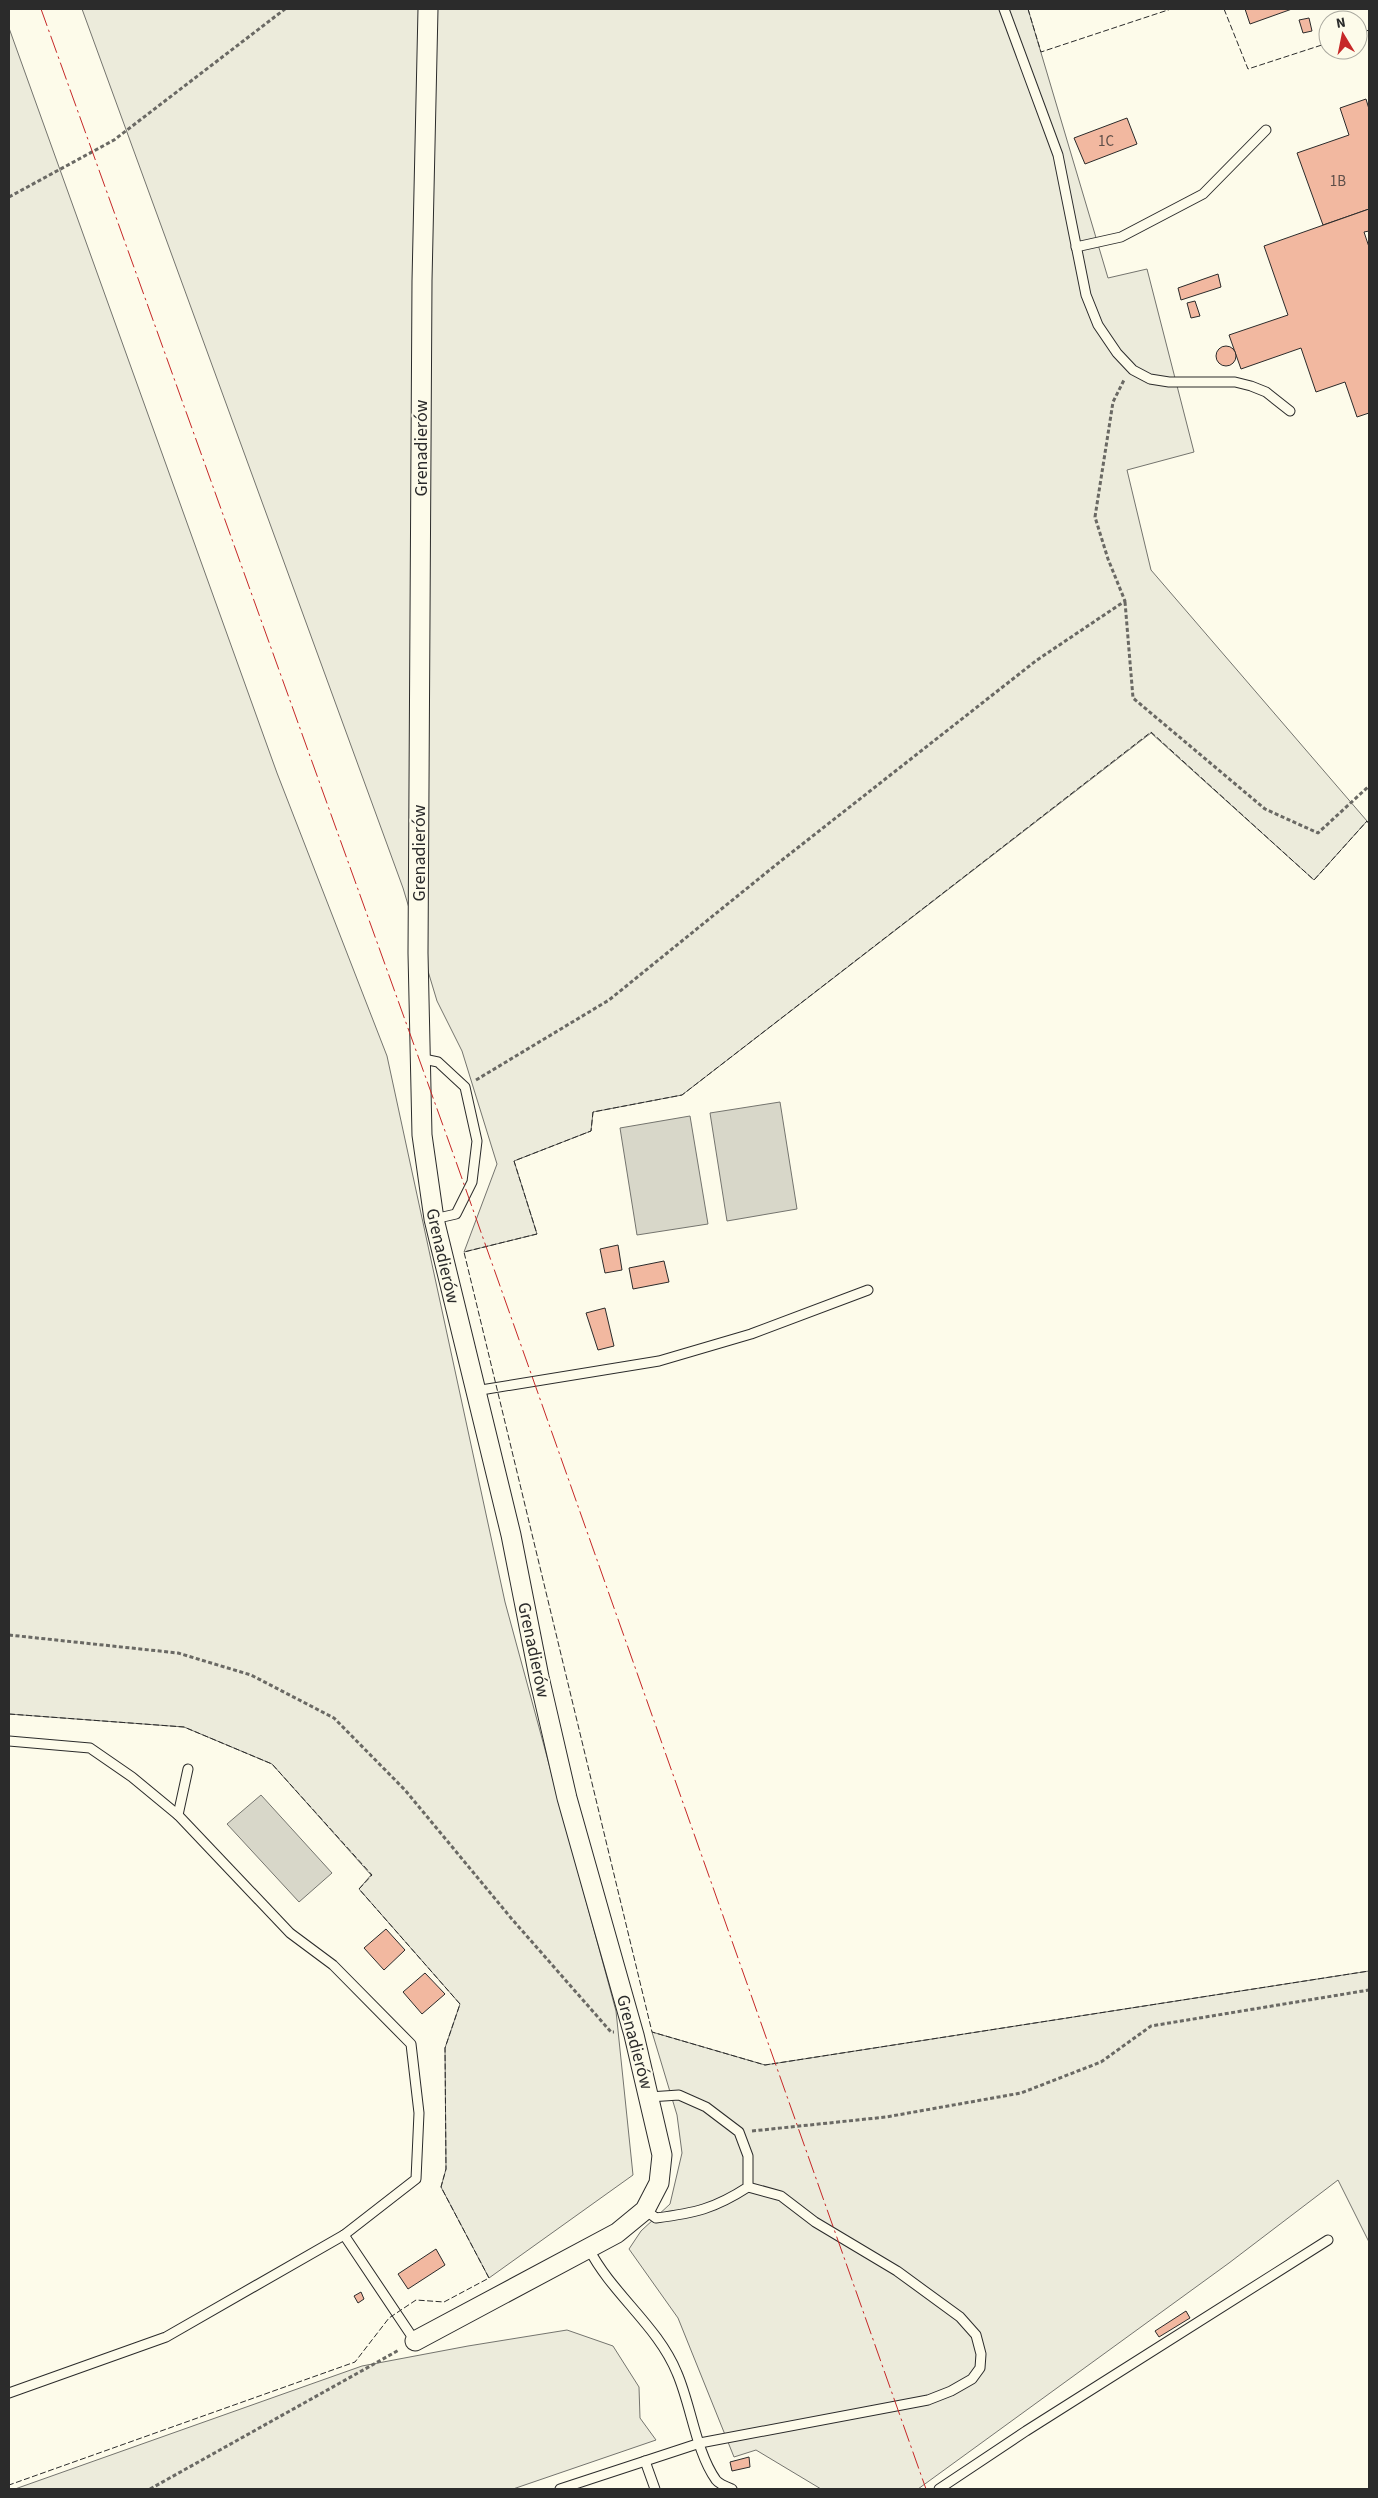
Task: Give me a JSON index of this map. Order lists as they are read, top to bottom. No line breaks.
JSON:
{"streets":{"street":["Grenadierów"]},"house_numbers":["1C","1B"],"north":"top"}
